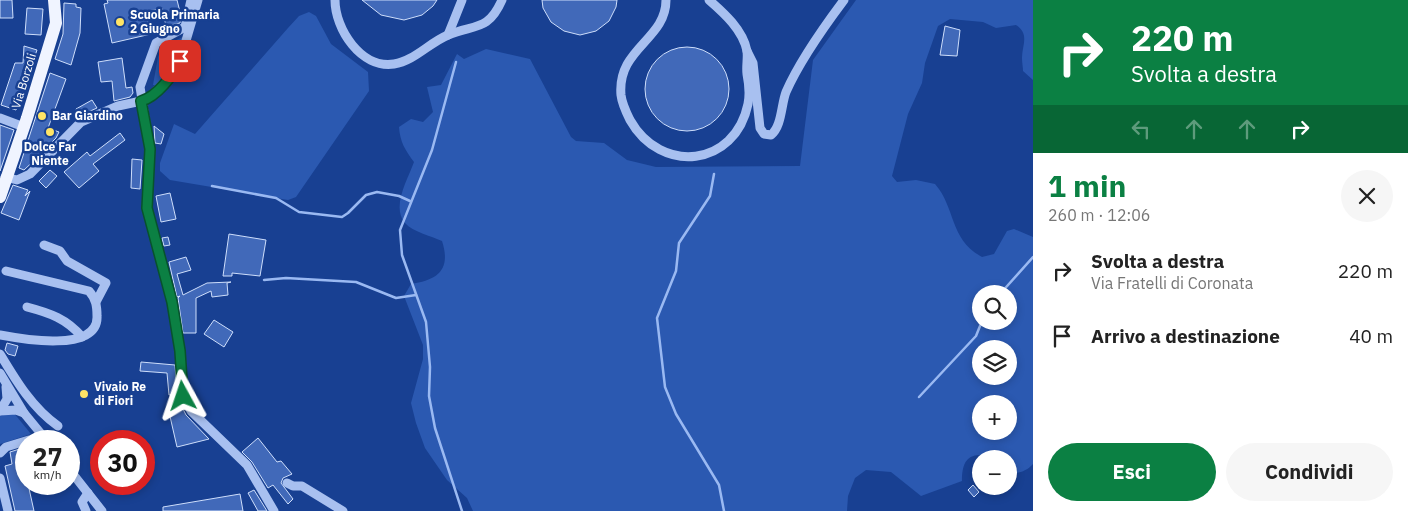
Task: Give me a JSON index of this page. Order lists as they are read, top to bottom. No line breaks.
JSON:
{"streets":{"main road":["Via Borzoli"]},"places":["Scuola Primaria 2 Giugno","Bar Giardino","Dolce Far Niente","Vivaio Re di Fiori"],"page":{"turn":["220 m","Svolta a destra"],"heading":["1 min","260 m · 12:06"],"list":[{"name":"Svolta a destra","note":"Via Fratelli di Coronata","value":"220 m"},{"name":"Arrivo a destinazione","value":"40 m"}],"map_buttons":["+","−"],"speed":"27 km/h","limit":"30","buttons":["Esci","Condividi"]}}
